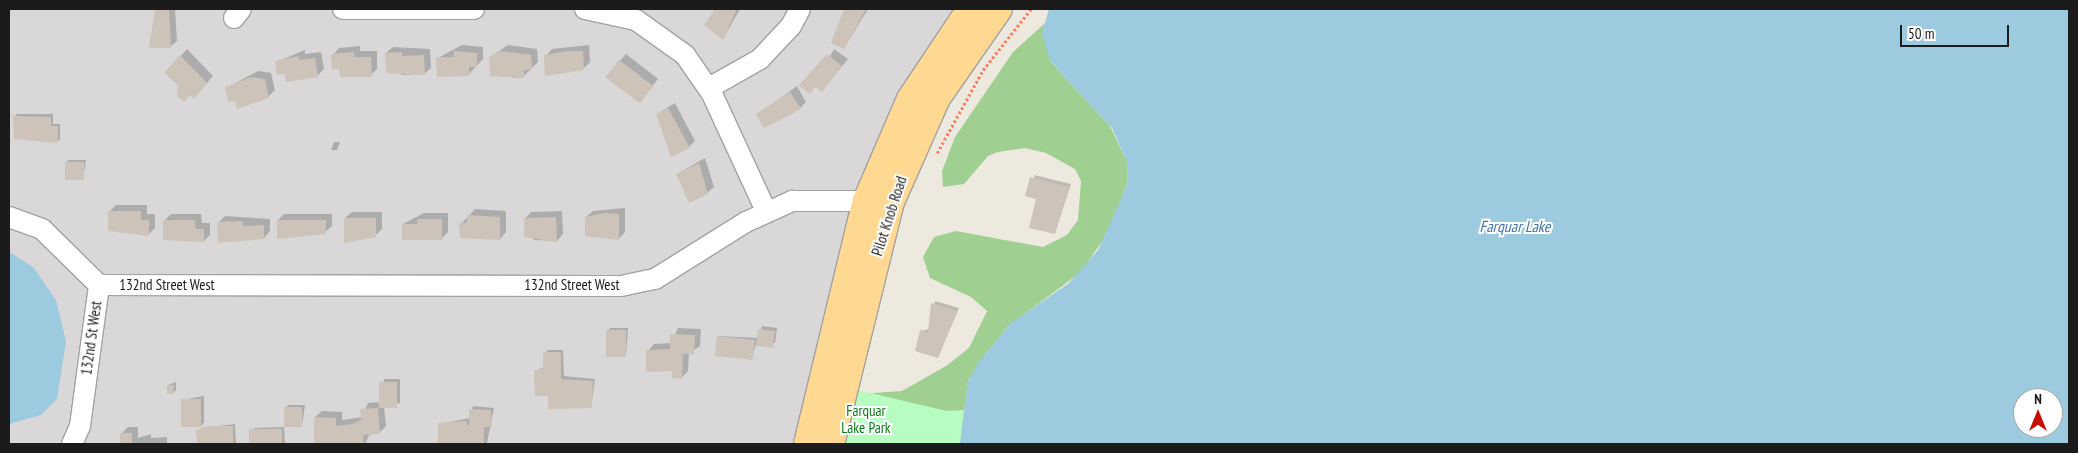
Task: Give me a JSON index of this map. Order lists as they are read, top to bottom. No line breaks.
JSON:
{"streets":{"main road":["Pilot Knob Road"],"street":["132nd Street West","132nd St West"]},"crossings":[["Pilot Knob Road","132nd Street West"],["132nd Street West","132nd St West"]],"water":["Farquar Lake"],"parks":["Farquar Lake Park"],"scale_bar":"50 m","north":"top"}
